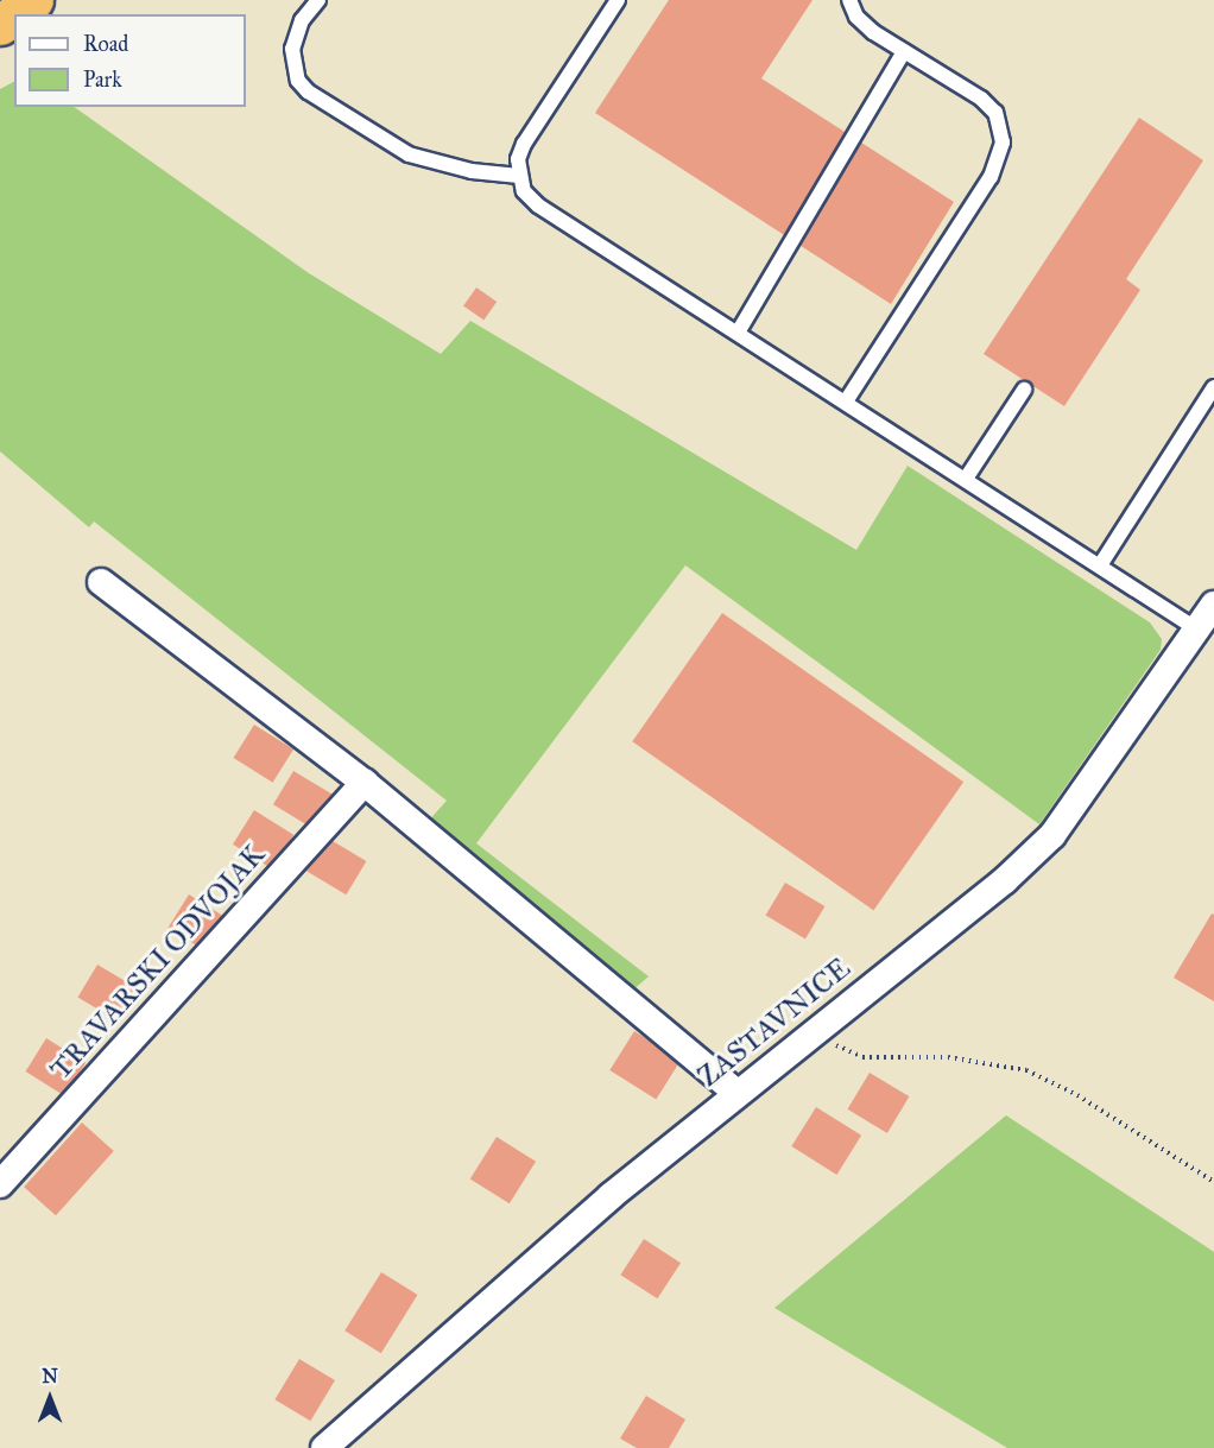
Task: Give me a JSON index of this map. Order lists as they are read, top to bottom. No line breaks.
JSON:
{"streets":{"street":["TRAVARSKI ODVOJAK","ZASTAVNICE"]},"legend":["Road","Park"],"north":"top"}
